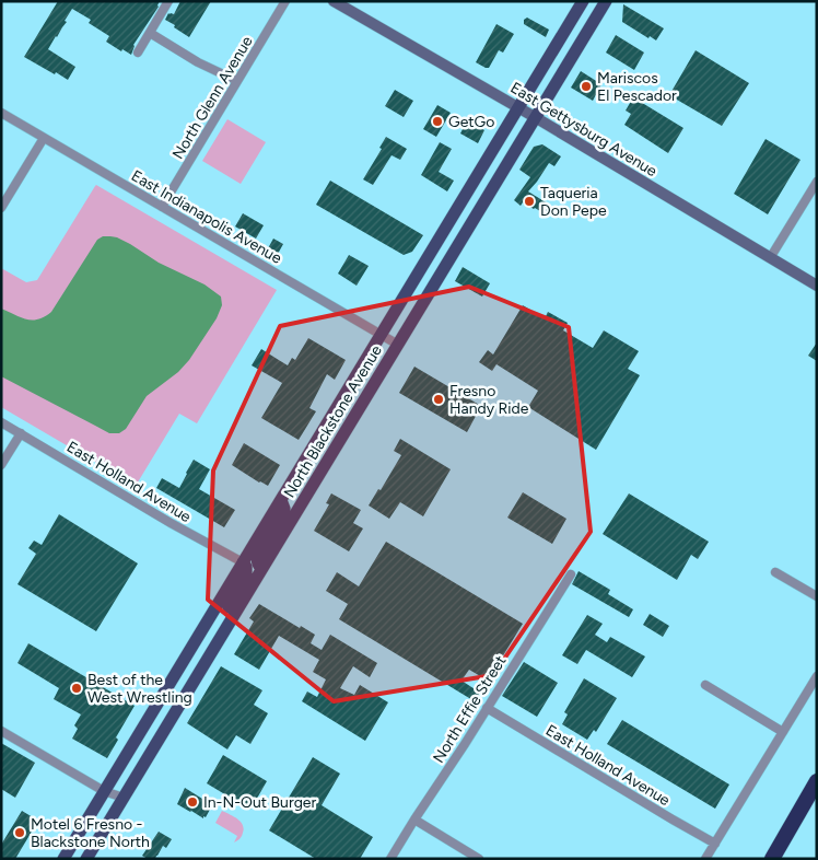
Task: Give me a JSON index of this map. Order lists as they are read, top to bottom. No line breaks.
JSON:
{"streets":{"main road":["North Blackstone Avenue"],"street":["North Glenn Avenue","East Gettysburg Avenue","East Indianapolis Avenue","East Holland Avenue","North Effie Street"]},"crossings":[["North Glenn Avenue","East Indianapolis Avenue"],["East Gettysburg Avenue","North Blackstone Avenue"],["East Indianapolis Avenue","North Blackstone Avenue"],["North Blackstone Avenue","East Holland Avenue"],["East Holland Avenue","North Effie Street"]],"places":["Mariscos El Pescador","GetGo","Taqueria Don Pepe","Fresno Handy Ride","Best of the West Wrestling","In-N-Out Burger","Motel 6 Fresno - Blackstone North"]}
